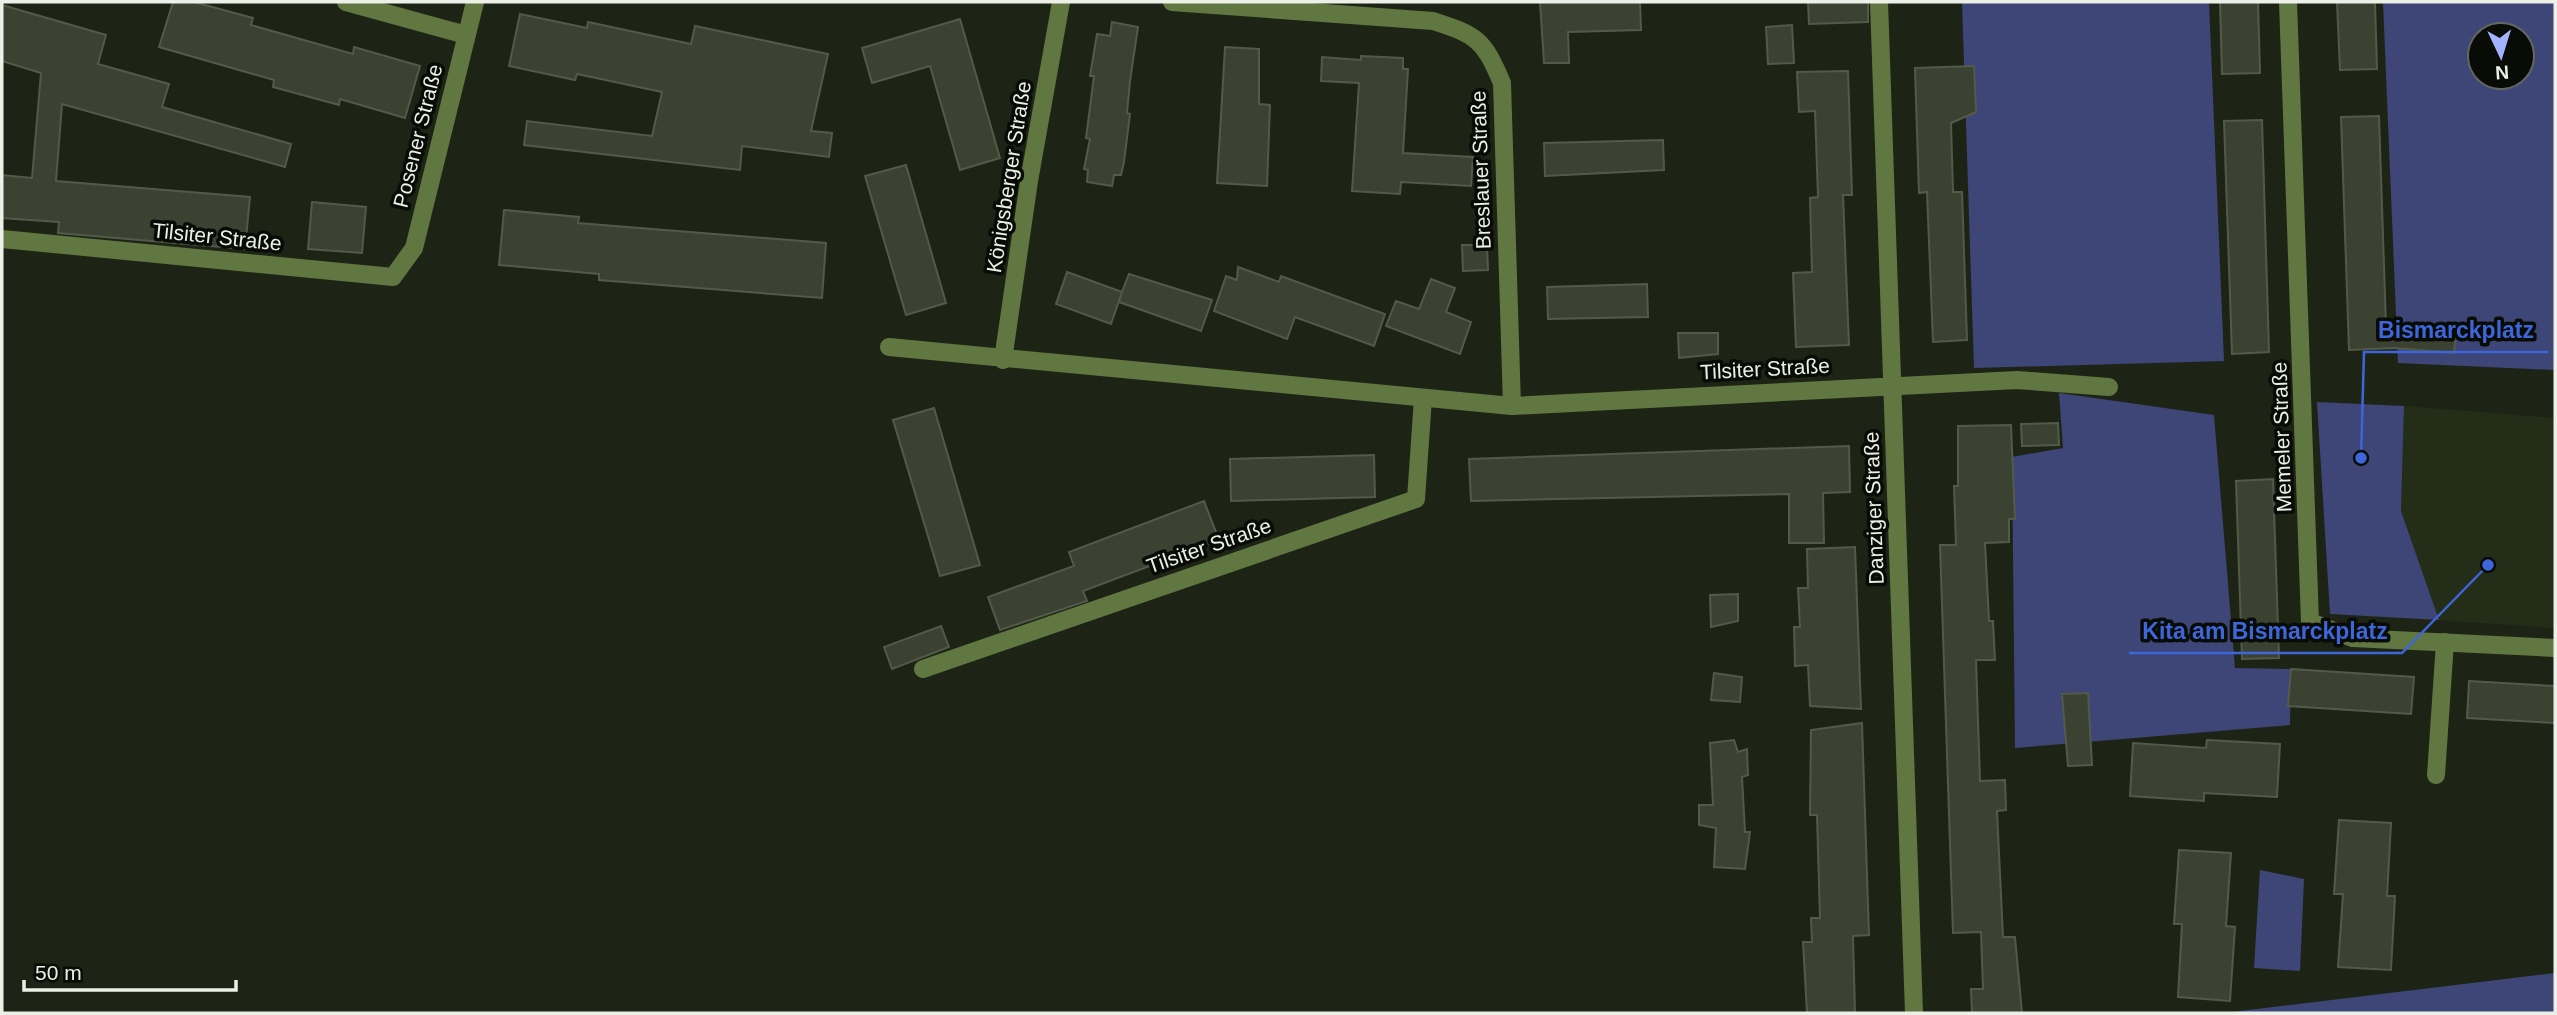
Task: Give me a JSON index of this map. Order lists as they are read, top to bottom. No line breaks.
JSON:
{"streets":{"street":["Posener Straße","Breslauer Straße","Königsberger Straße","Tilsiter Straße","Memeler Straße","Danziger Straße"]},"crossings":[["Posener Straße","Tilsiter Straße"],["Breslauer Straße","Tilsiter Straße"],["Königsberger Straße","Tilsiter Straße"],["Tilsiter Straße","Danziger Straße"]],"places":["Bismarckplatz","Kita am Bismarckplatz"],"scale_bar":"50 m","north":"bottom"}
